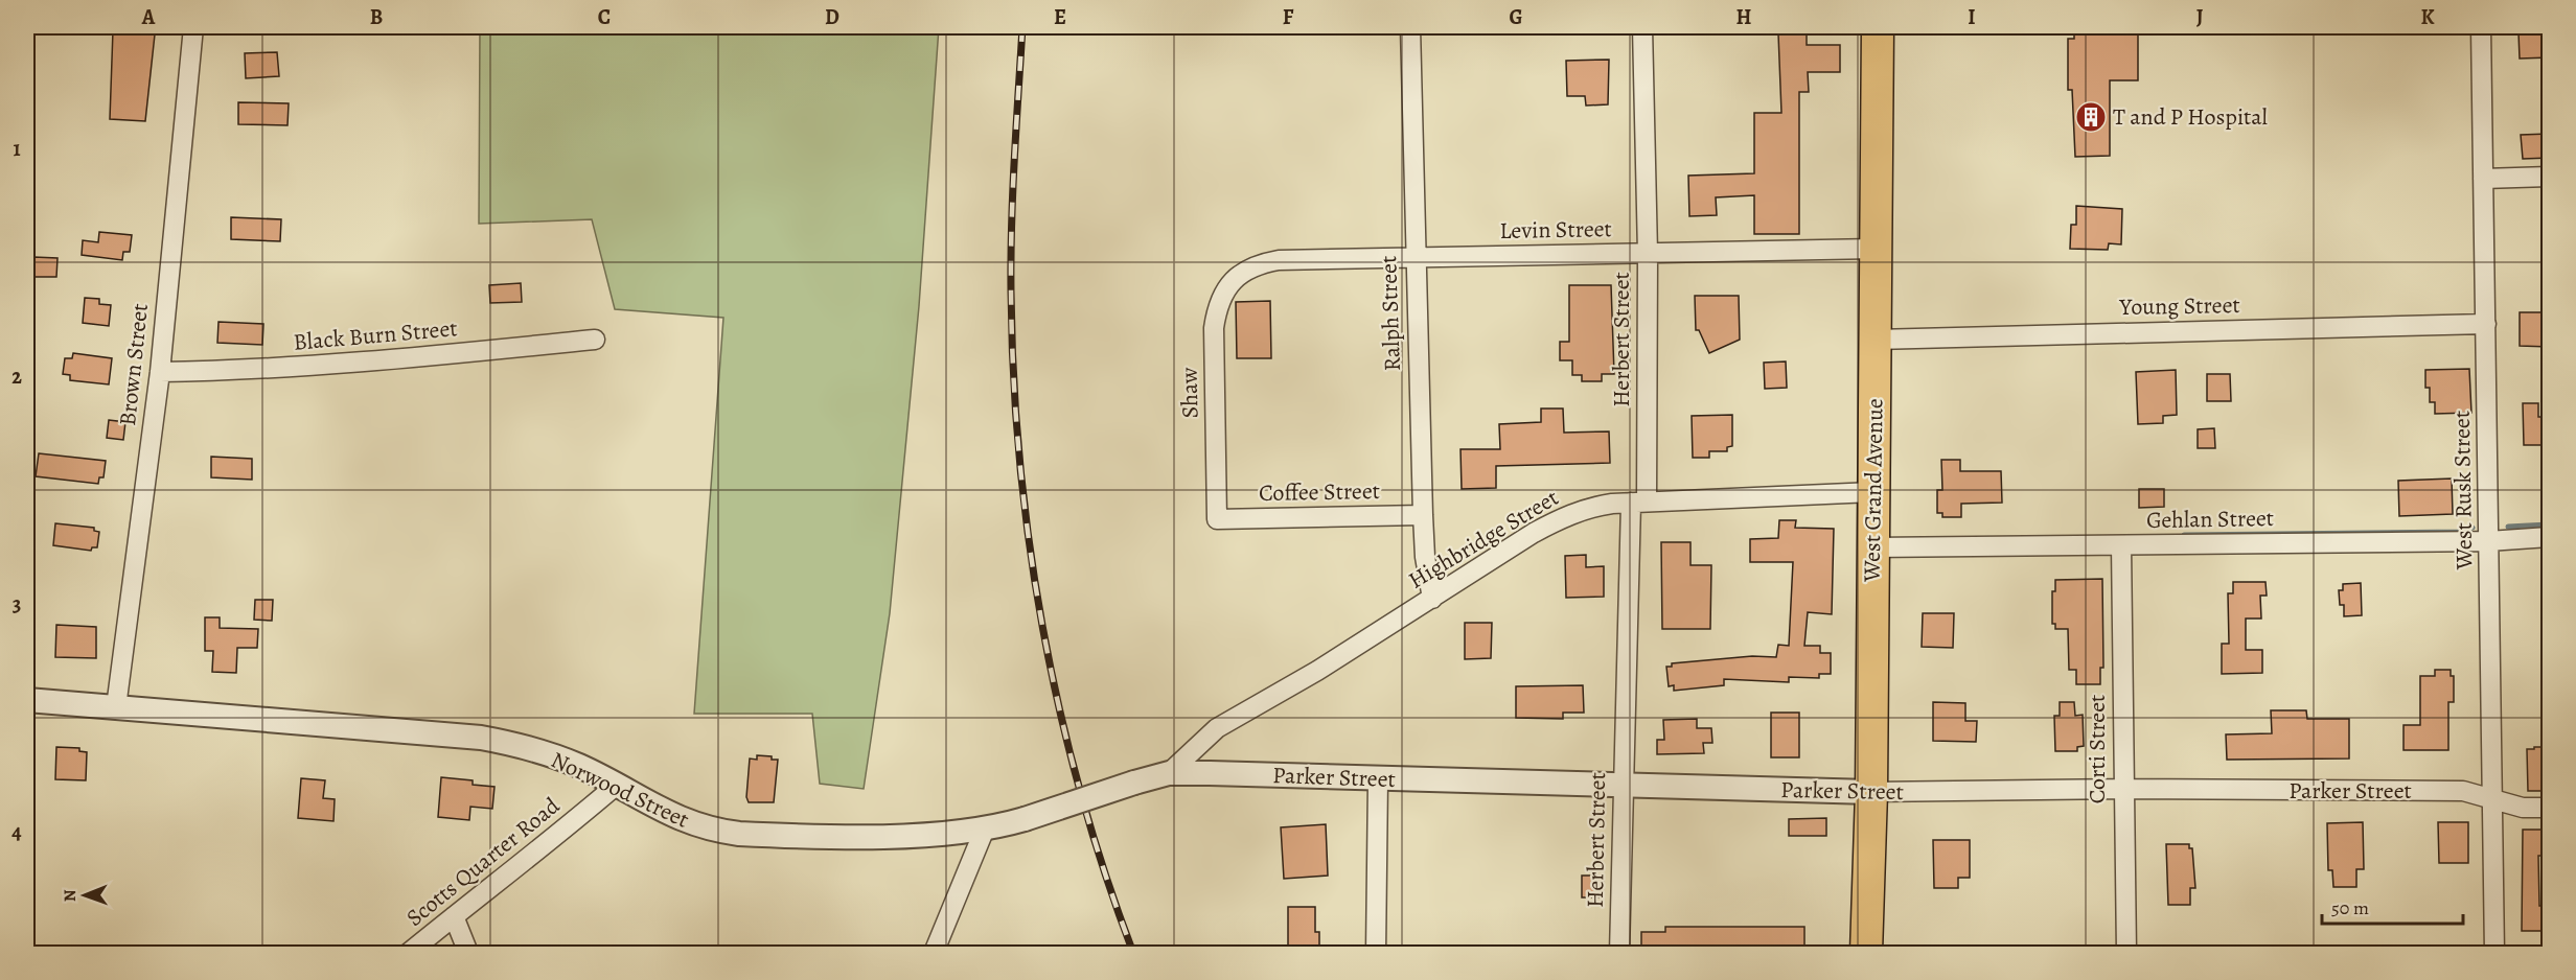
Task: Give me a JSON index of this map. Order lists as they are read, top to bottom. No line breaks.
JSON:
{"streets":{"highway":["West Grand Avenue"],"street":["Levin Street","Young Street","Ralph Street","Black Burn Street","Herbert Street","Brown Street","Shaw","West Rusk Street","Coffee Street","Gehlan Street","Highbridge Street","Corti Street","Parker Street","Norwood Street","Scotts Quarter Road"]},"crossings":[["Levin Street","Ralph Street"],["Levin Street","Herbert Street"],["Levin Street","Shaw"],["Levin Street","West Grand Avenue"],["Young Street","West Grand Avenue"],["Young Street","West Rusk Street"],["Ralph Street","Coffee Street"],["Ralph Street","Highbridge Street"],["Black Burn Street","Brown Street"],["Herbert Street","Highbridge Street"],["Herbert Street","Parker Street"],["Brown Street","Norwood Street"],["Shaw","Coffee Street"],["West Grand Avenue","Gehlan Street"],["West Grand Avenue","Highbridge Street"],["West Grand Avenue","Parker Street"],["West Rusk Street","Gehlan Street"],["West Rusk Street","Parker Street"],["Gehlan Street","Corti Street"],["Highbridge Street","Parker Street"],["Corti Street","Parker Street"],["Parker Street","Norwood Street"],["Norwood Street","Scotts Quarter Road"]],"places":{"building":["T and P Hospital"]},"scale_bar":"50 m","north":"left","grid":{"columns":["A","B","C","D","E","F","G","H","I","J","K"],"rows":["1","2","3","4"]}}
